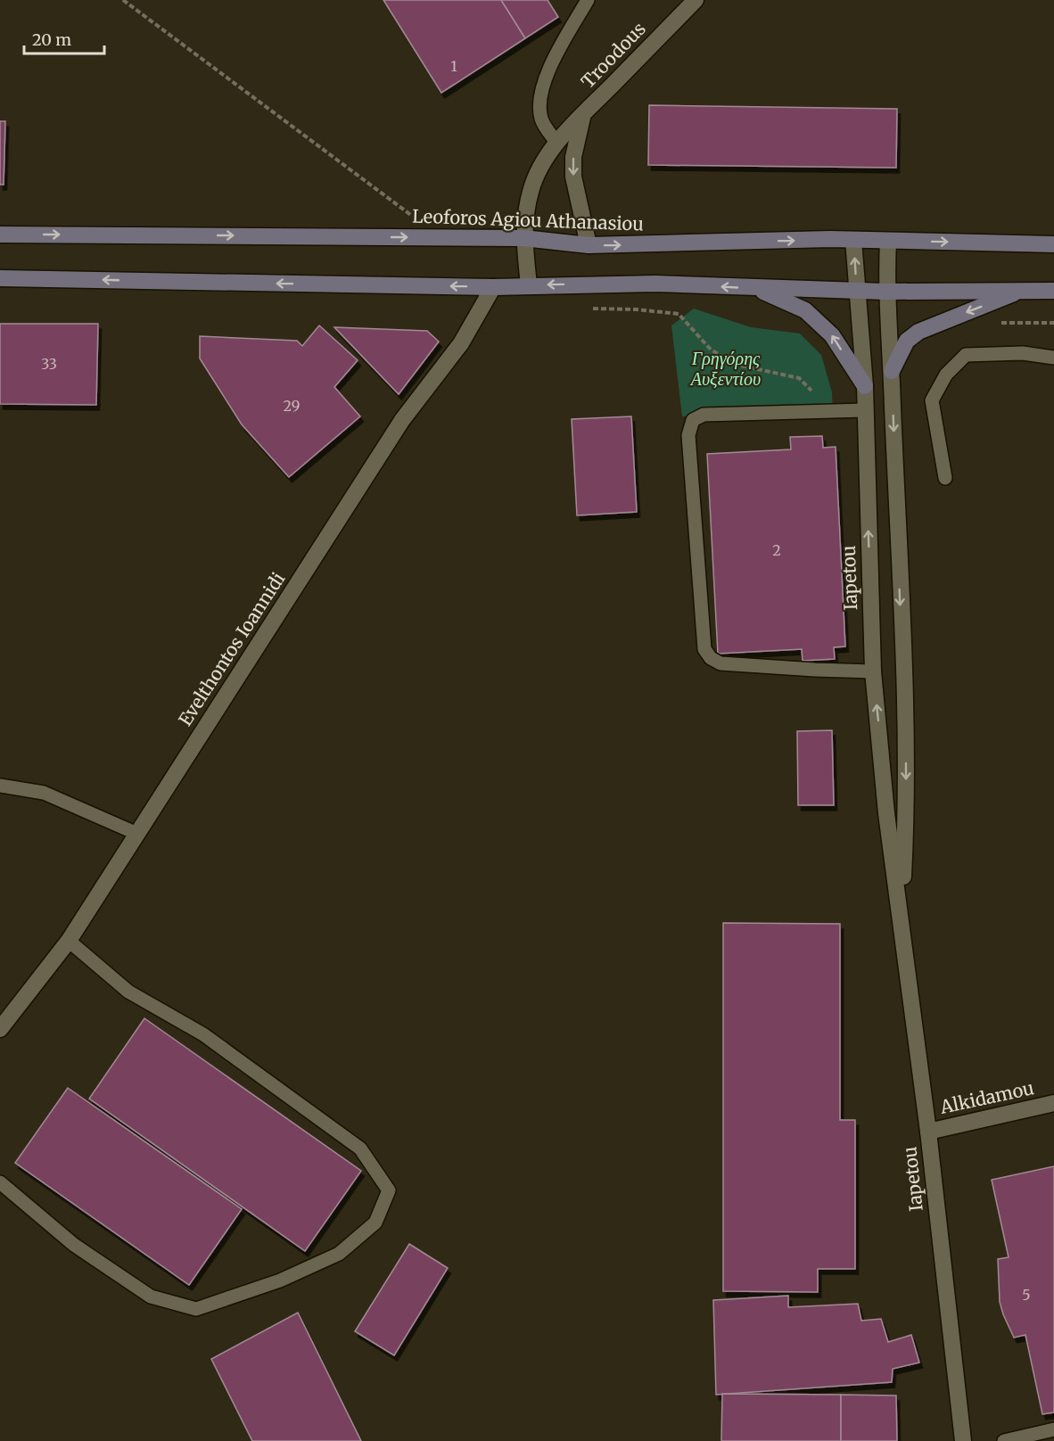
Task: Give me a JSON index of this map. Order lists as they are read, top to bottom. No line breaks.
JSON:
{"streets":{"main road":["Leoforos Agiou Athanasiou"],"street":["Troodous","Iapetou","Evelthontos Ioannidi","Alkidamou"]},"crossings":[["Troodous","Leoforos Agiou Athanasiou"],["Leoforos Agiou Athanasiou","Iapetou"],["Iapetou","Alkidamou"]],"parks":["Γρηγόρης Αυξεντίου"],"house_numbers":["1","33","29","2","5"],"scale_bar":"20 m"}
